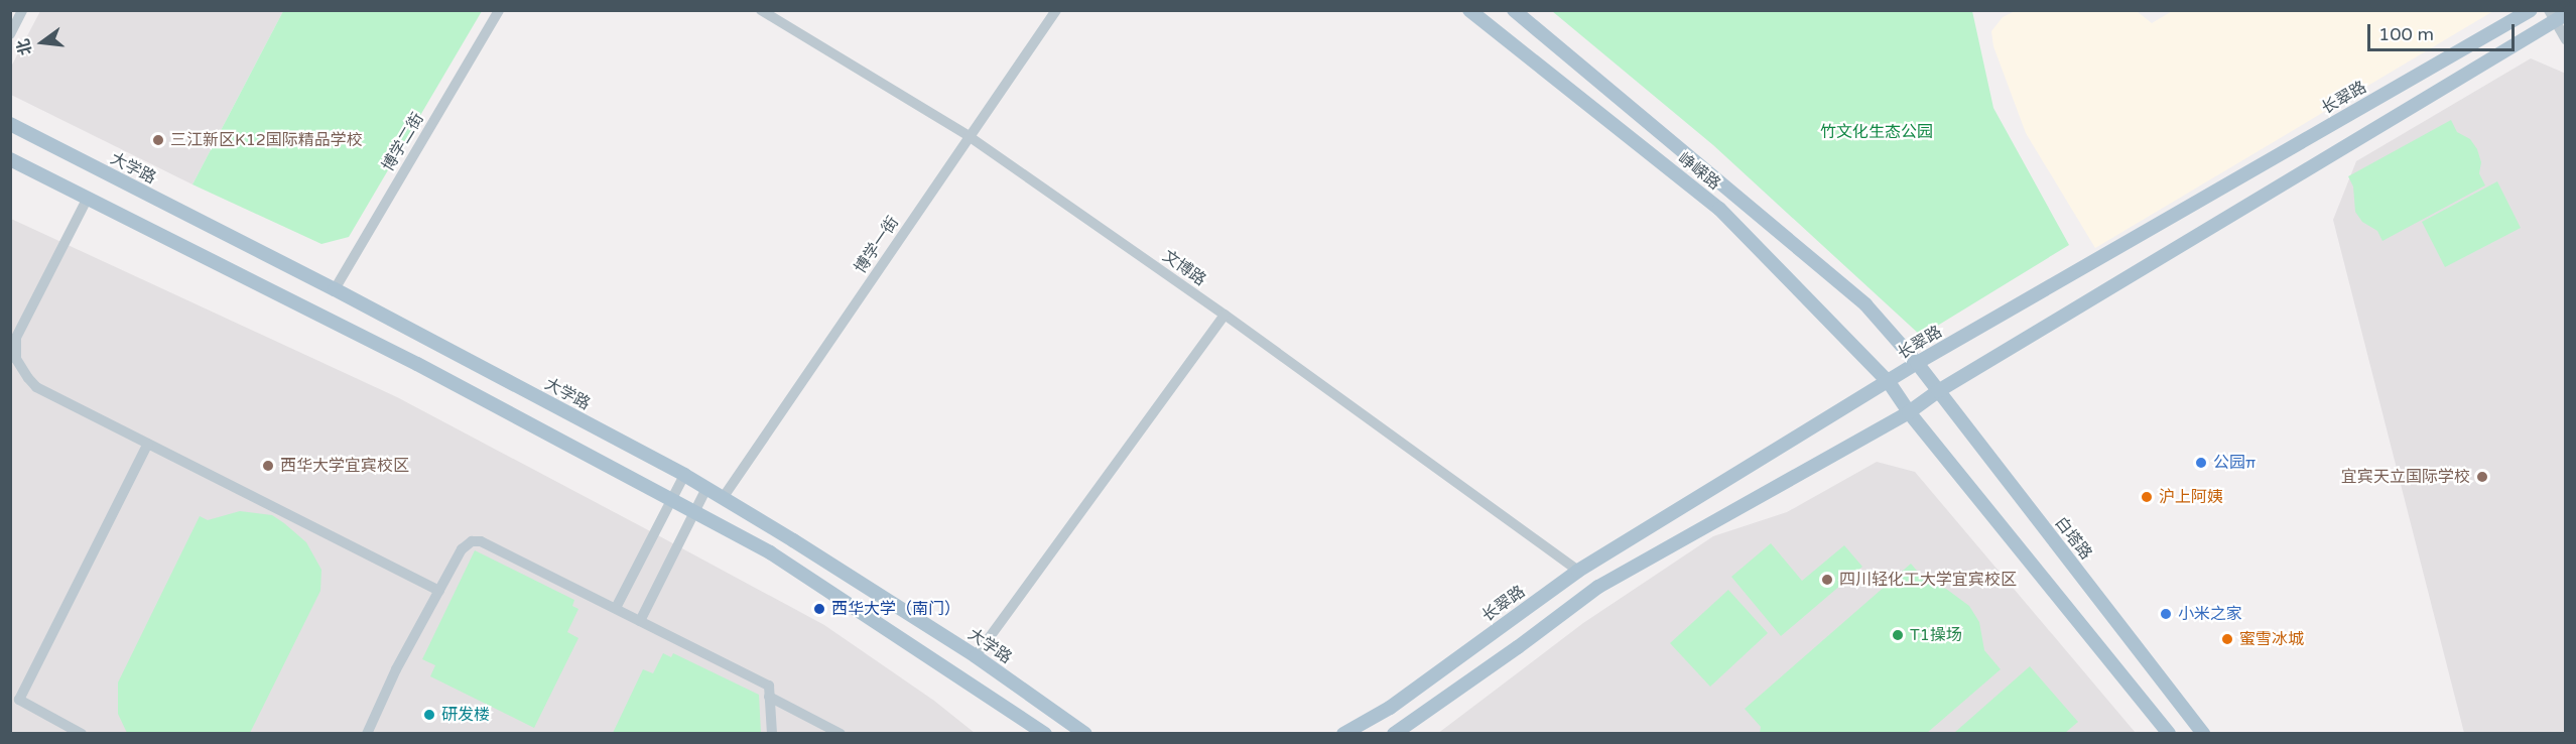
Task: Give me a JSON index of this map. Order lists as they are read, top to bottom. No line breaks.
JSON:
{"streets":{"main road":["长翠路","大学路","峥嵘路","白塔路"],"street":["博学二街","博学一街","文博路"]},"crossings":[["长翠路","峥嵘路"],["长翠路","文博路"],["长翠路","白塔路"],["博学二街","大学路"],["大学路","博学一街"],["峥嵘路","白塔路"],["博学一街","文博路"]],"parks":["竹文化生态公园"],"places":["三江新区K12国际精品学校","公园π","西华大学宜宾校区","宜宾天立国际学校","沪上阿姨","四川轻化工大学宜宾校区","西华大学（南门）","小米之家","T1操场","蜜雪冰城","研发楼"],"scale_bar":"100 m","north":"left"}
